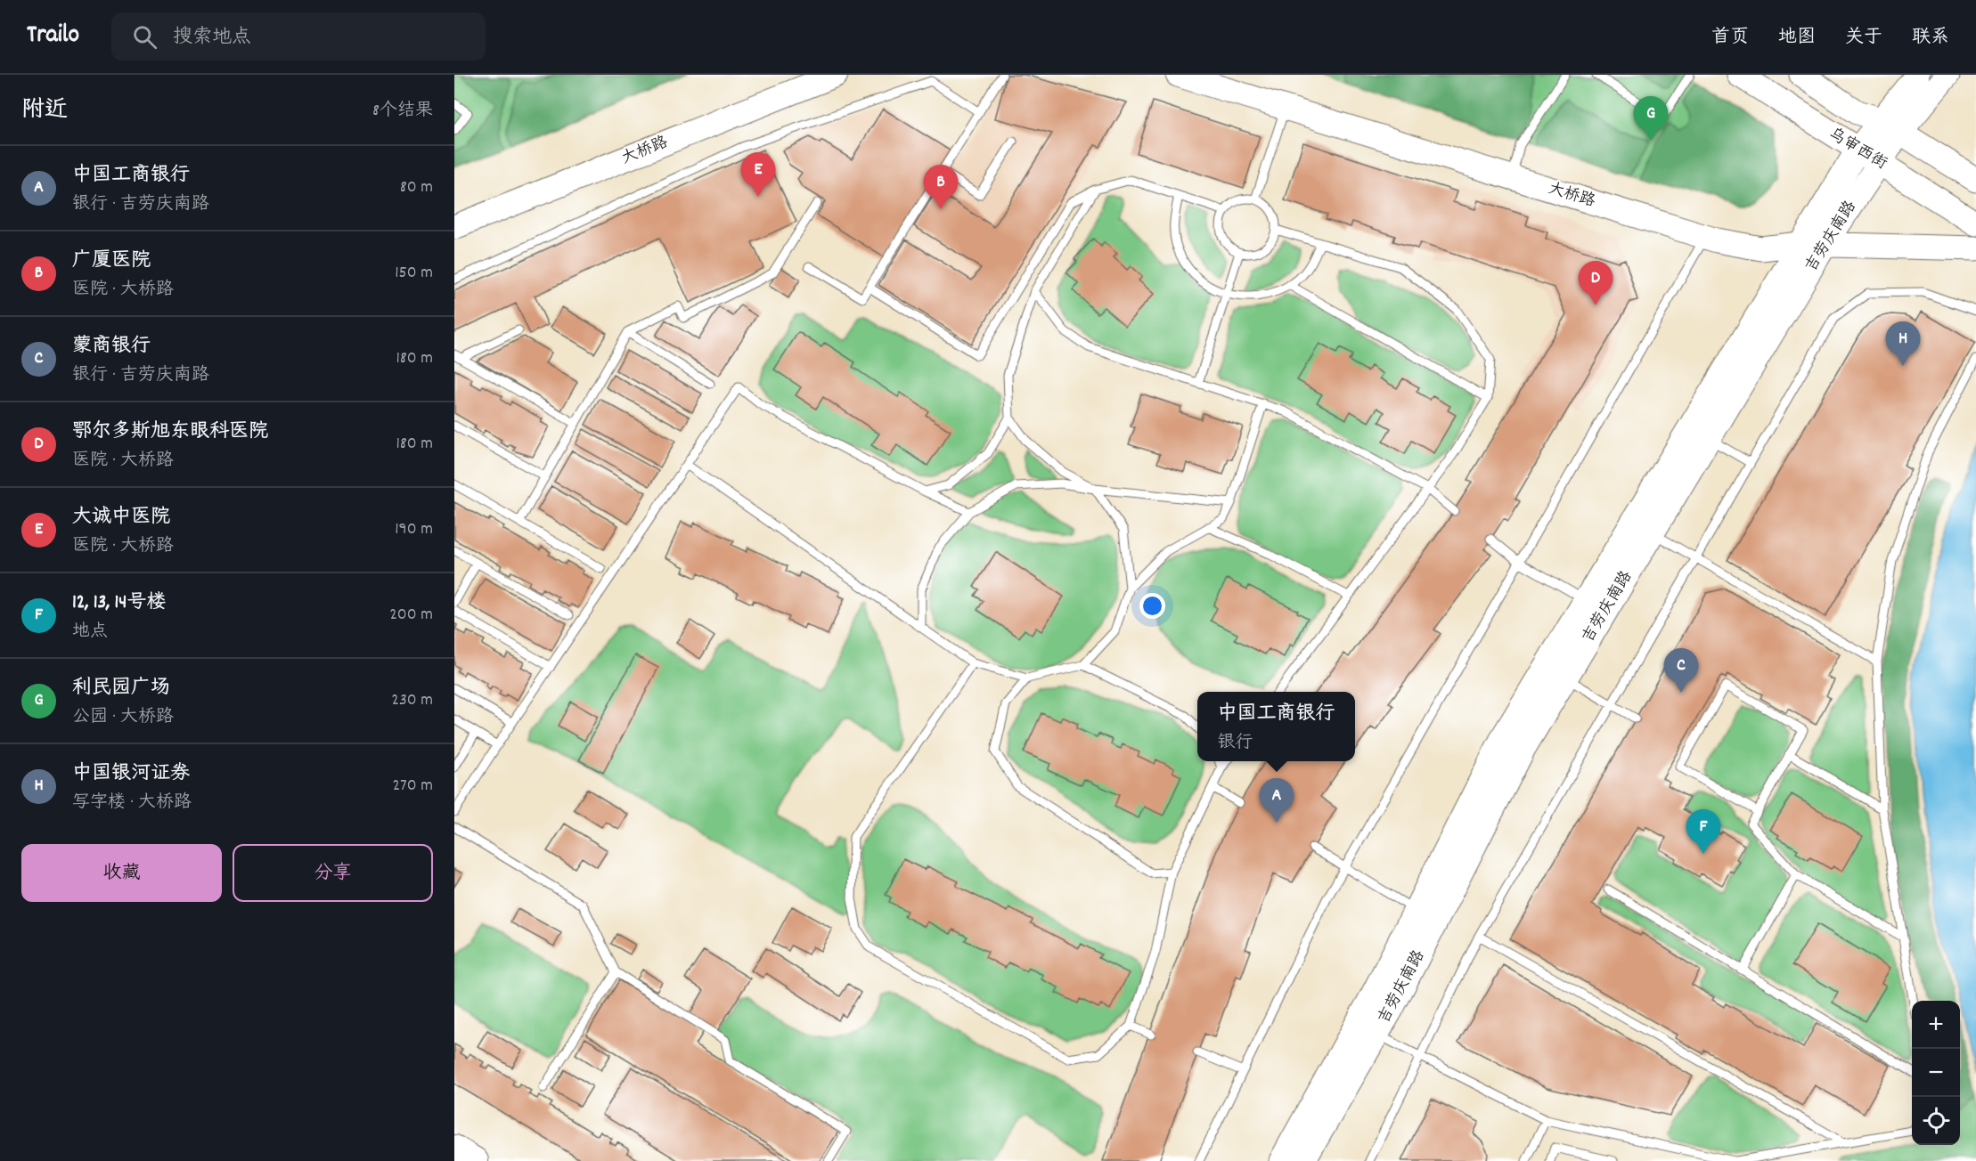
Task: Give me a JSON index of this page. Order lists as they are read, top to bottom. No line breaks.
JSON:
{"streets":{"main road":["乌审西街","大桥路","吉劳庆南路"]},"crossings":[["乌审西街","吉劳庆南路"],["大桥路","吉劳庆南路"]],"page":{"header":"Trailo","search":"搜索地点","nav":["首页","地图","关于","联系"],"heading":["附近","8个结果"],"pins":["G","E","B","D","H","C","A","F"],"list":[{"mark":"A","name":"中国工商银行","note":"银行 · 吉劳庆南路","value":"80 m"},{"mark":"B","name":"广厦医院","note":"医院 · 大桥路","value":"150 m"},{"mark":"C","name":"蒙商银行","note":"银行 · 吉劳庆南路","value":"180 m"},{"mark":"D","name":"鄂尔多斯旭东眼科医院","note":"医院 · 大桥路","value":"180 m"},{"mark":"E","name":"大诚中医院","note":"医院 · 大桥路","value":"190 m"},{"mark":"F","name":"12, 13, 14号楼","note":"地点","value":"200 m"},{"mark":"G","name":"利民园广场","note":"公园 · 大桥路","value":"230 m"},{"mark":"H","name":"中国银河证券","note":"写字楼 · 大桥路","value":"270 m"}],"popup":["中国工商银行","银行"],"buttons":["收藏","分享"],"map_buttons":["+","−"]}}
